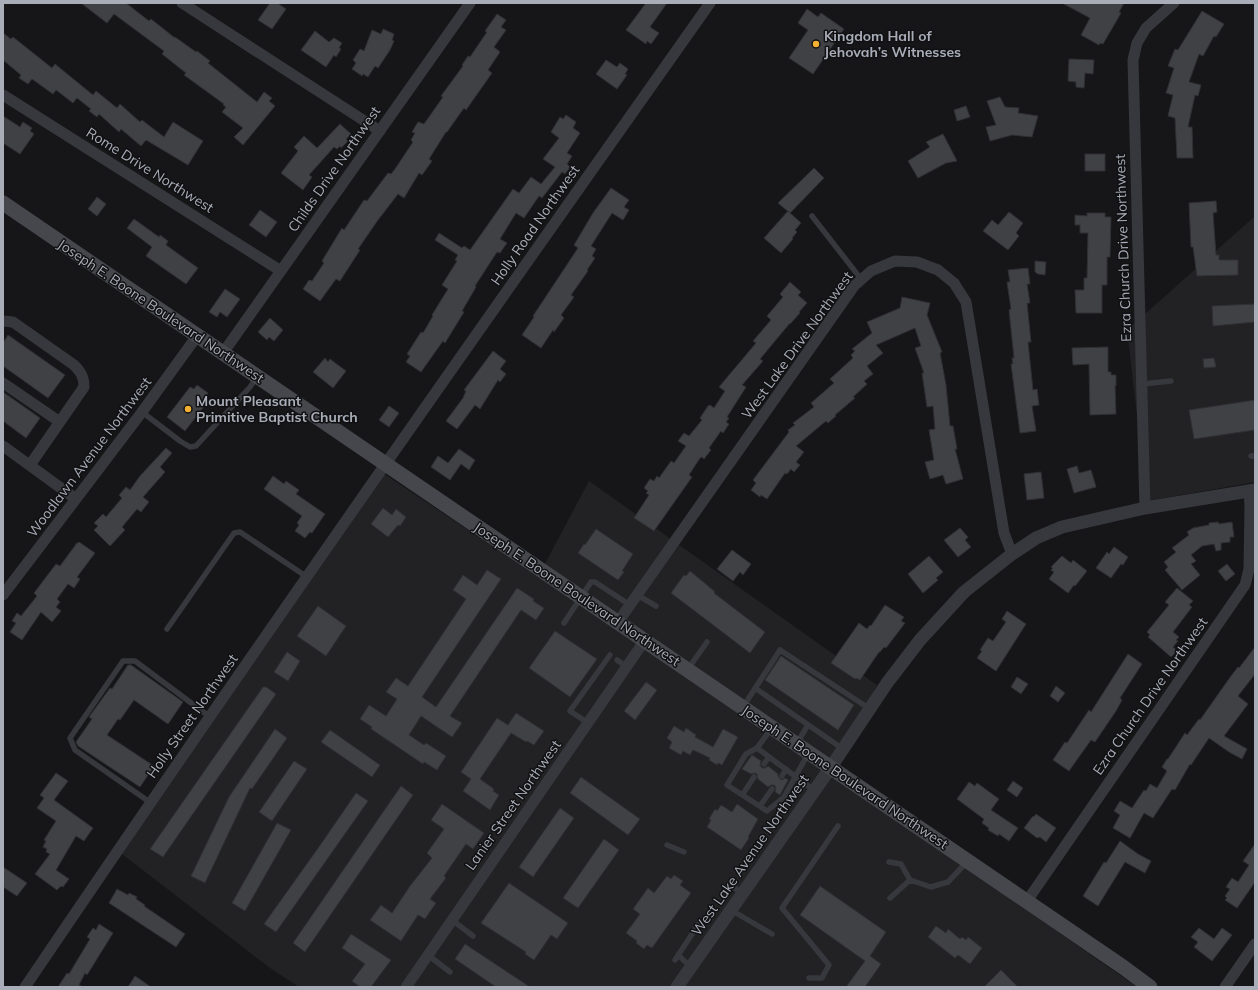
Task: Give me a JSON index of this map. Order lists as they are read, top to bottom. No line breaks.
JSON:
{"streets":{"main road":["Joseph E. Boone Boulevard Northwest"],"street":["Childs Drive Northwest","Rome Drive Northwest","Holly Road Northwest","Ezra Church Drive Northwest","West Lake Drive Northwest","Woodlawn Avenue Northwest","Holly Street Northwest","Lanier Street Northwest","West Lake Avenue Northwest"]},"crossings":[["Childs Drive Northwest","Rome Drive Northwest"],["Childs Drive Northwest","Joseph E. Boone Boulevard Northwest"],["Holly Road Northwest","Joseph E. Boone Boulevard Northwest"],["Holly Road Northwest","Holly Street Northwest"],["Ezra Church Drive Northwest","Joseph E. Boone Boulevard Northwest"],["Ezra Church Drive Northwest","West Lake Avenue Northwest"],["Joseph E. Boone Boulevard Northwest","West Lake Drive Northwest"],["Joseph E. Boone Boulevard Northwest","Woodlawn Avenue Northwest"],["Joseph E. Boone Boulevard Northwest","Holly Street Northwest"],["Joseph E. Boone Boulevard Northwest","Lanier Street Northwest"],["Joseph E. Boone Boulevard Northwest","West Lake Avenue Northwest"],["West Lake Drive Northwest","West Lake Avenue Northwest"]],"places":["Kingdom Hall of Jehovah’s Witnesses","Mount Pleasant Primitive Baptist Church"]}
